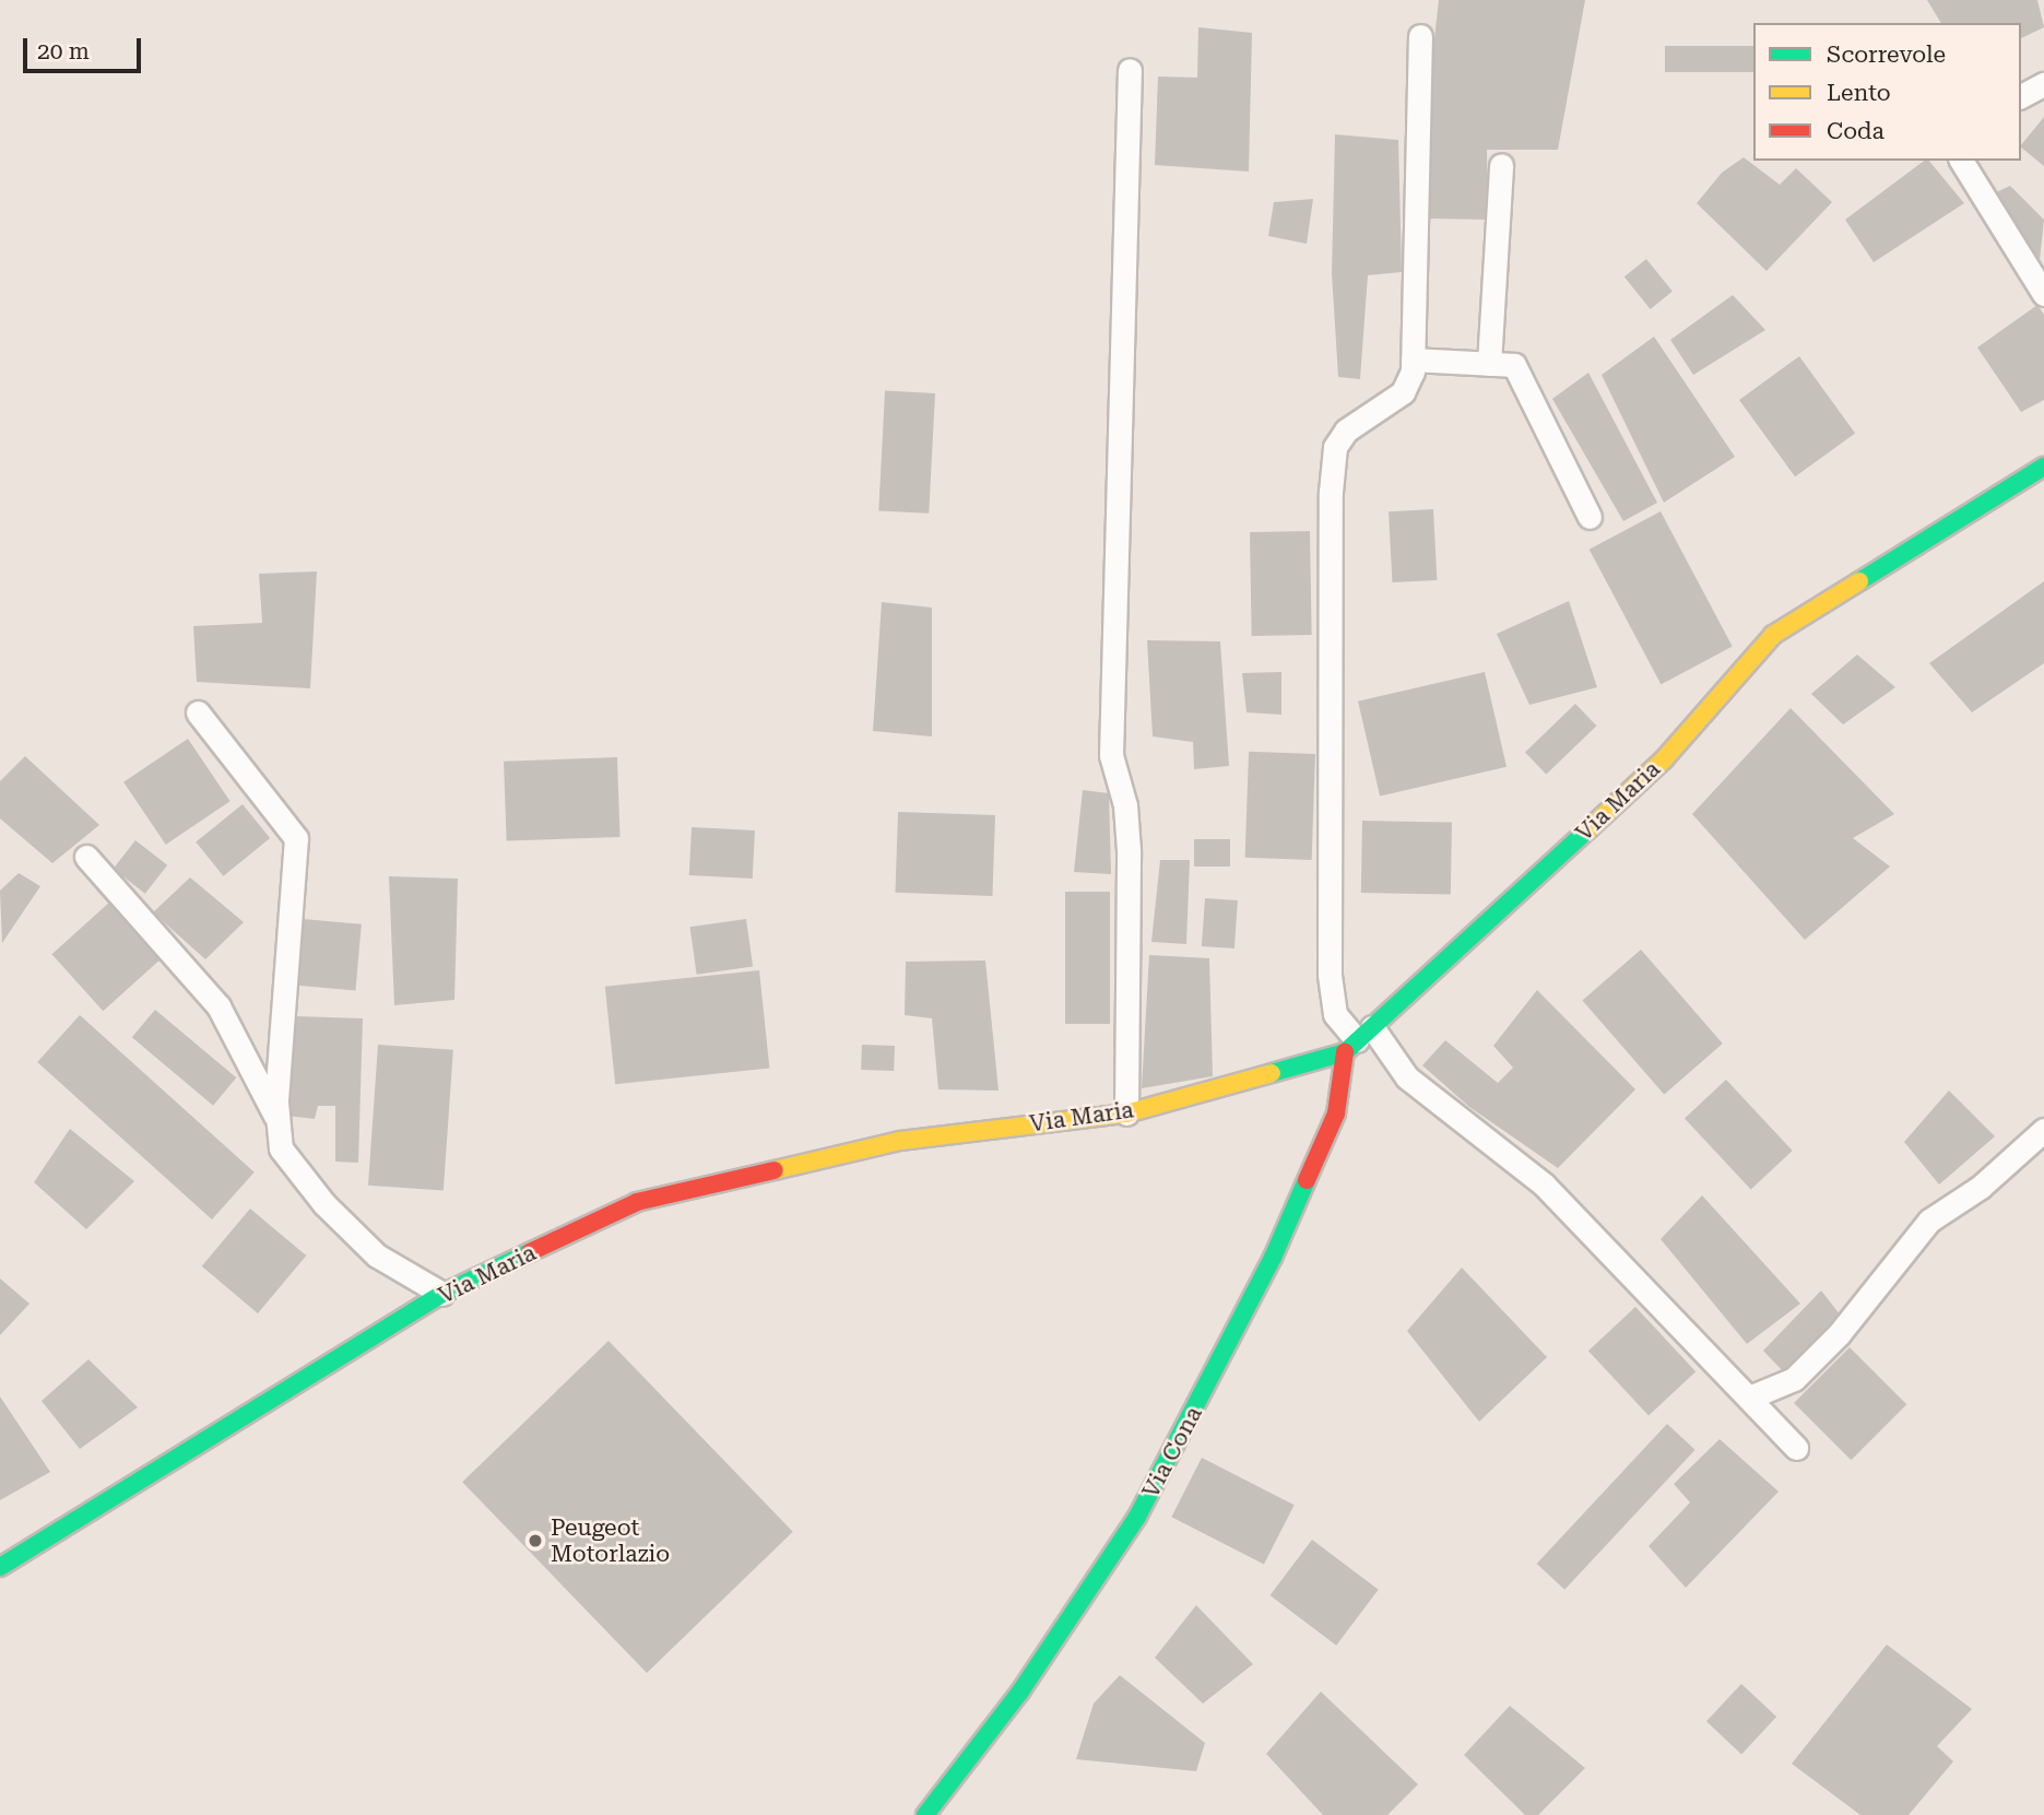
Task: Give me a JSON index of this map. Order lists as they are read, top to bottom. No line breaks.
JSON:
{"streets":{"street":["Via Maria","Via Cona"]},"crossings":[["Via Maria","Via Cona"]],"places":["Peugeot Motorlazio"],"legend":["Scorrevole","Lento","Coda"],"scale_bar":"20 m"}
